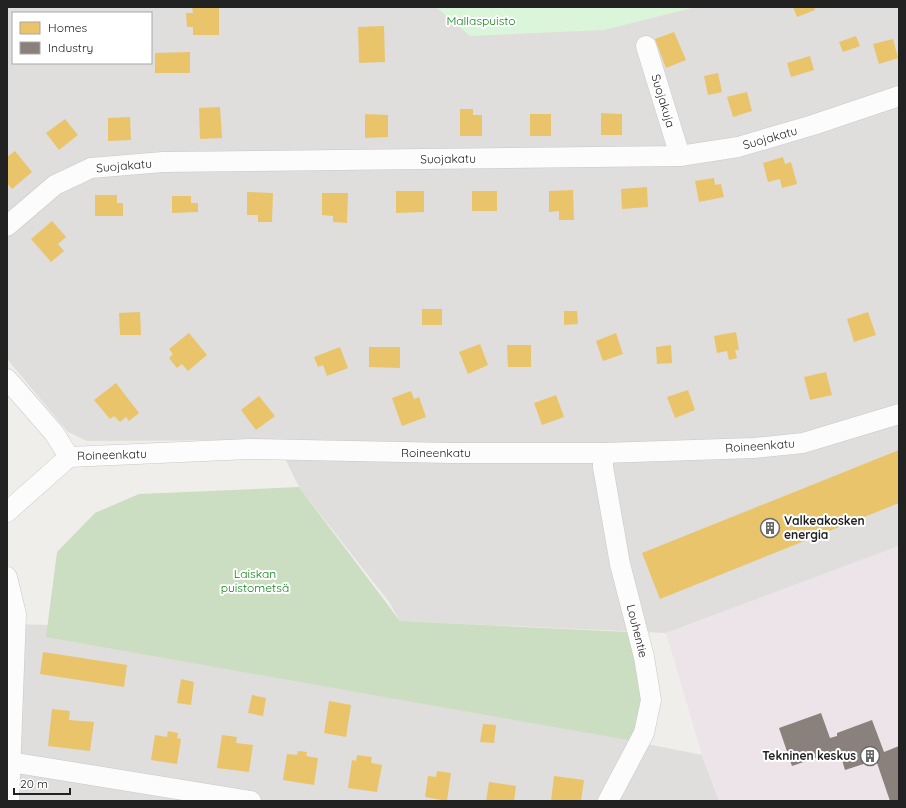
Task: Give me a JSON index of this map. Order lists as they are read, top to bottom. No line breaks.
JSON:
{"streets":{"street":["Suojakuja","Suojakatu","Roineenkatu","Louhentie"]},"crossings":[["Suojakuja","Suojakatu"],["Roineenkatu","Louhentie"]],"parks":["Mallaspuisto","Laiskan puistometsä"],"places":{"building":["Valkeakosken energia","Tekninen keskus"]},"legend":["Homes","Industry"],"scale_bar":"20 m"}
